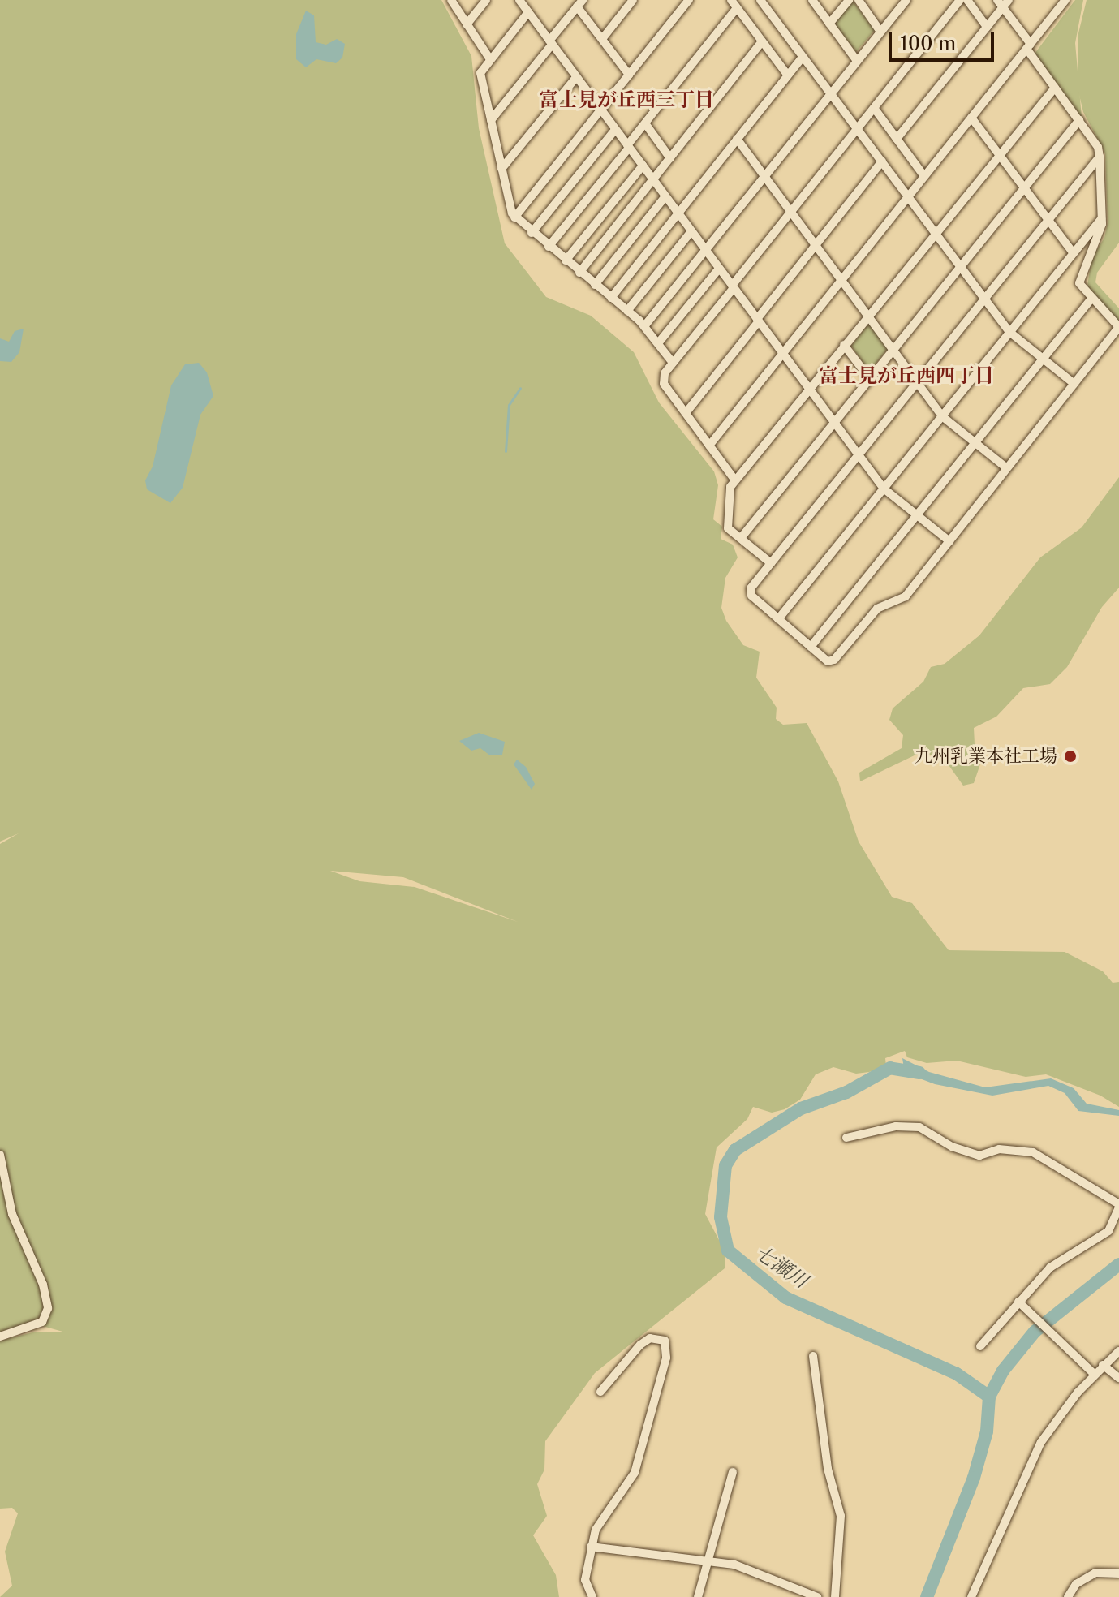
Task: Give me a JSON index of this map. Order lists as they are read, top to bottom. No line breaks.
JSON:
{"districts":["富士見が丘西三丁目","富士見が丘西四丁目"],"water":["七瀬川"],"places":["九州乳業本社工場"],"scale_bar":"100 m"}
